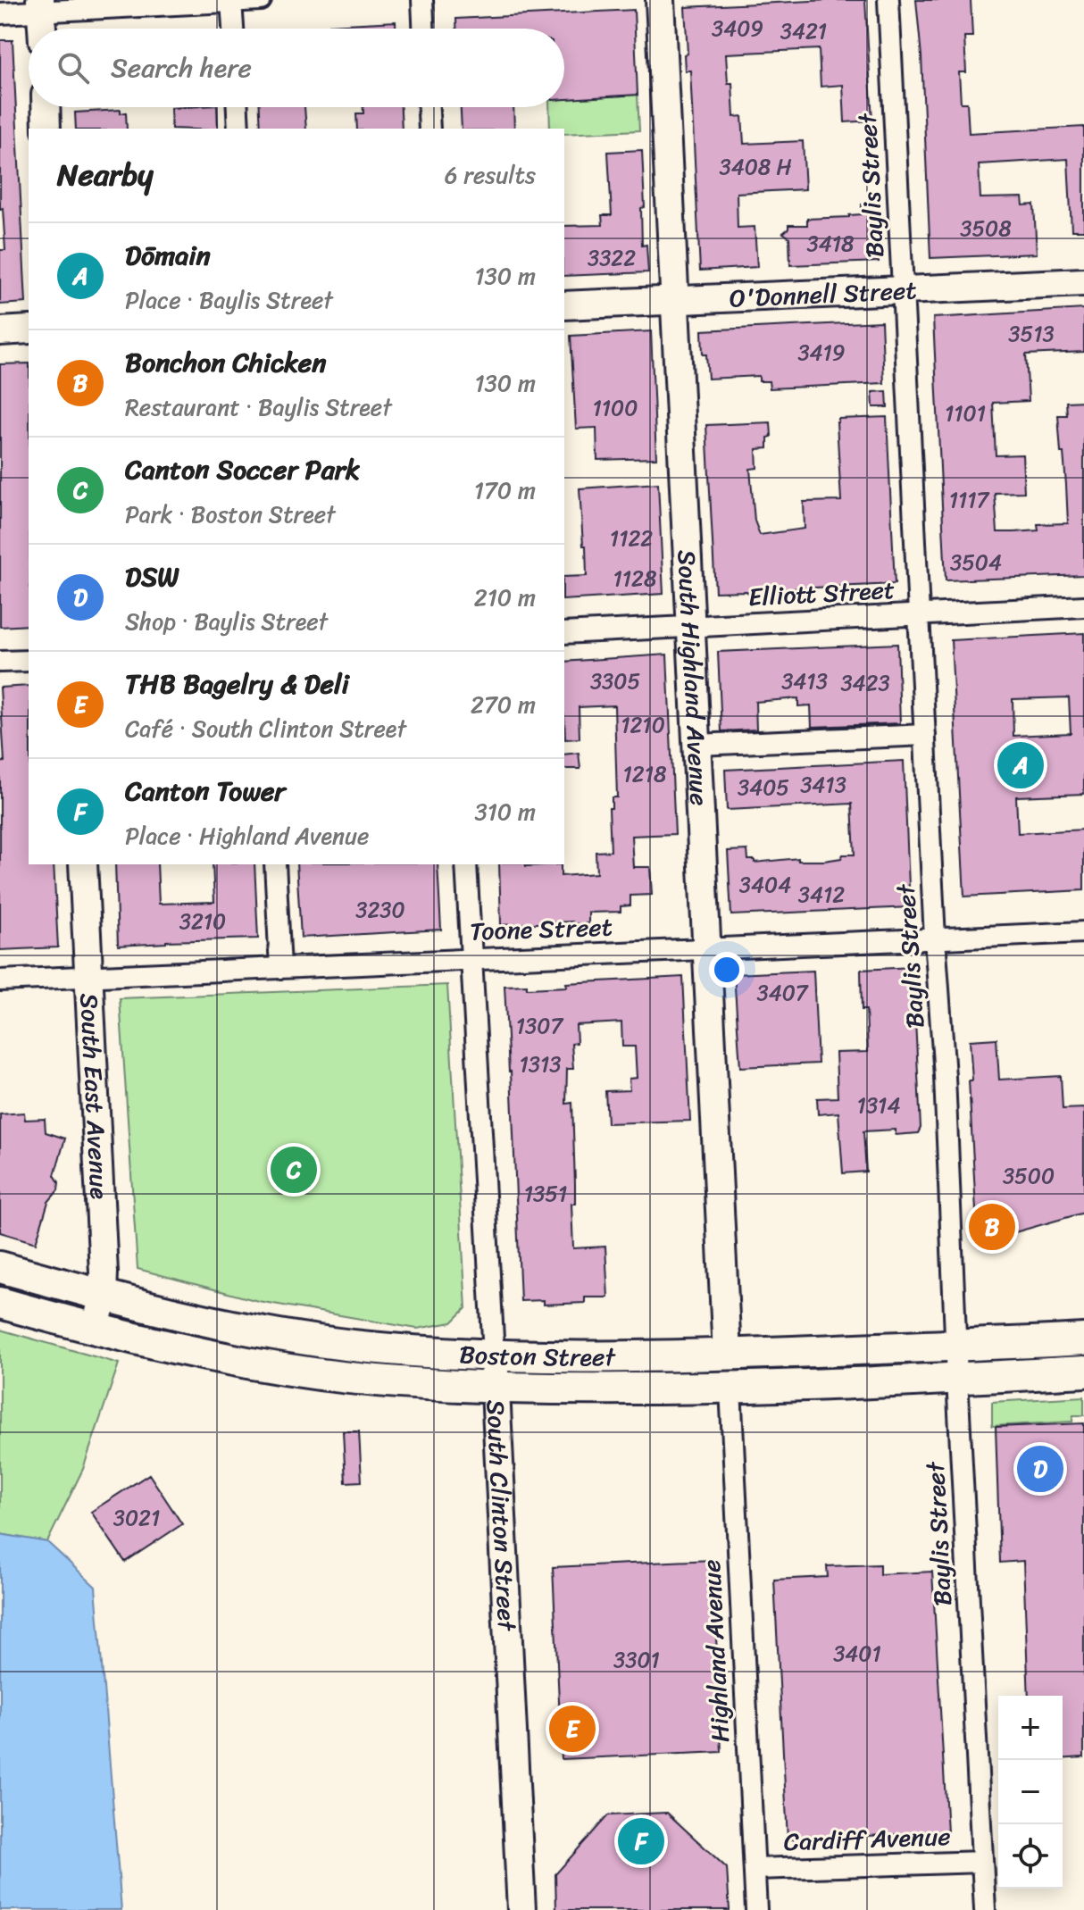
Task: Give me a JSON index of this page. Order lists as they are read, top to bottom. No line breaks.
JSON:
{"streets":{"main road":["Boston Street"],"street":["Baylis Street","O'Donnell Street","Elliott Street","South Highland Avenue","Toone Street","South East Avenue","South Clinton Street","Highland Avenue","Cardiff Avenue"]},"crossings":[["Baylis Street","O'Donnell Street"],["Baylis Street","Elliott Street"],["Baylis Street","Toone Street"],["Baylis Street","Boston Street"],["Baylis Street","Cardiff Avenue"],["O'Donnell Street","South Highland Avenue"],["Elliott Street","South Highland Avenue"],["South Highland Avenue","Toone Street"],["South Highland Avenue","Boston Street"],["Toone Street","South East Avenue"],["Toone Street","South Clinton Street"],["South East Avenue","Boston Street"],["Boston Street","South Clinton Street"],["Boston Street","Highland Avenue"],["Highland Avenue","Cardiff Avenue"]],"house_numbers":["3409","3421","3408 H","3508","3418","3322","3513","3419","1100","1101","1117","1122","3504","1128","3305","3413","3423","1210","1218","3413","3405","3404","3412","3230","3210","3407","1307","1313","1314","3500","1351","3021","3401","3301"],"page":{"search":"Search here","heading":["Nearby","6 results"],"list":[{"mark":"A","name":"Dōmain","note":"Place · Baylis Street","value":"130 m"},{"mark":"B","name":"Bonchon Chicken","note":"Restaurant · Baylis Street","value":"130 m"},{"mark":"C","name":"Canton Soccer Park","note":"Park · Boston Street","value":"170 m"},{"mark":"D","name":"DSW","note":"Shop · Baylis Street","value":"210 m"},{"mark":"E","name":"THB Bagelry & Deli","note":"Café · South Clinton Street","value":"270 m"},{"mark":"F","name":"Canton Tower","note":"Place · Highland Avenue","value":"310 m"}],"pins":["A","C","B","D","E","F"],"map_buttons":["+","−"]}}
